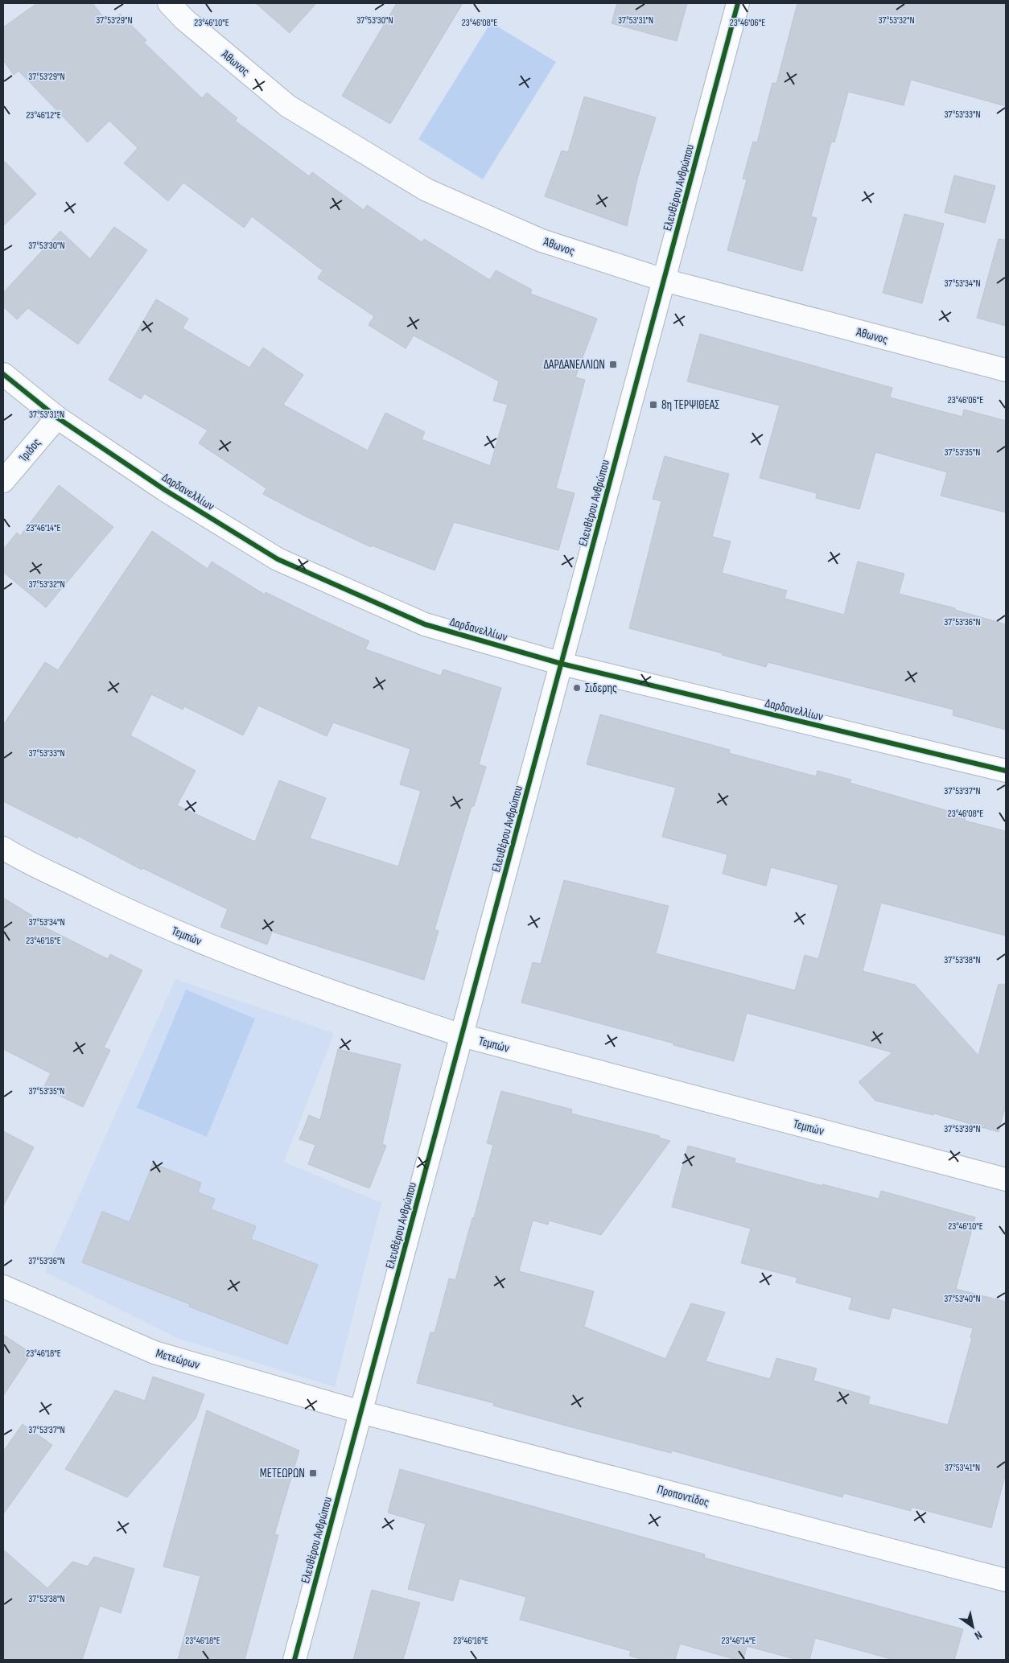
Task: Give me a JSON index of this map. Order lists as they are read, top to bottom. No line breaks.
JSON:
{"streets":{"street":["Άθωνος","Ελευθέρου Ανθρώπου","Ίριδος","Δαρδανελλίων","Τεμπών","Μετεώρων","Προποντίδος"]},"crossings":[["Άθωνος","Ελευθέρου Ανθρώπου"],["Ελευθέρου Ανθρώπου","Δαρδανελλίων"],["Ελευθέρου Ανθρώπου","Τεμπών"],["Ελευθέρου Ανθρώπου","Μετεώρων"],["Ελευθέρου Ανθρώπου","Προποντίδος"],["Ίριδος","Δαρδανελλίων"],["Μετεώρων","Προποντίδος"]],"places":{"transit":["ΔΑΡΔΑΝΕΛΛΙΩΝ","8η ΤΕΡΨΙΘΕΑΣ","ΜΕΤΕΩΡΩΝ"],"other":["Σιδερης"]},"north":"bottom right","coordinates":["37°53'29\"N","37°53'30\"N","37°53'31\"N","37°53'32\"N","23°46'10\"E","23°46'08\"E","23°46'06\"E","37°53'33\"N","23°46'12\"E","37°53'34\"N","37°53'35\"N","23°46'14\"E","37°53'36\"N","37°53'37\"N","23°46'16\"E","37°53'38\"N","37°53'39\"N","37°53'40\"N","23°46'18\"E","37°53'41\"N"]}
